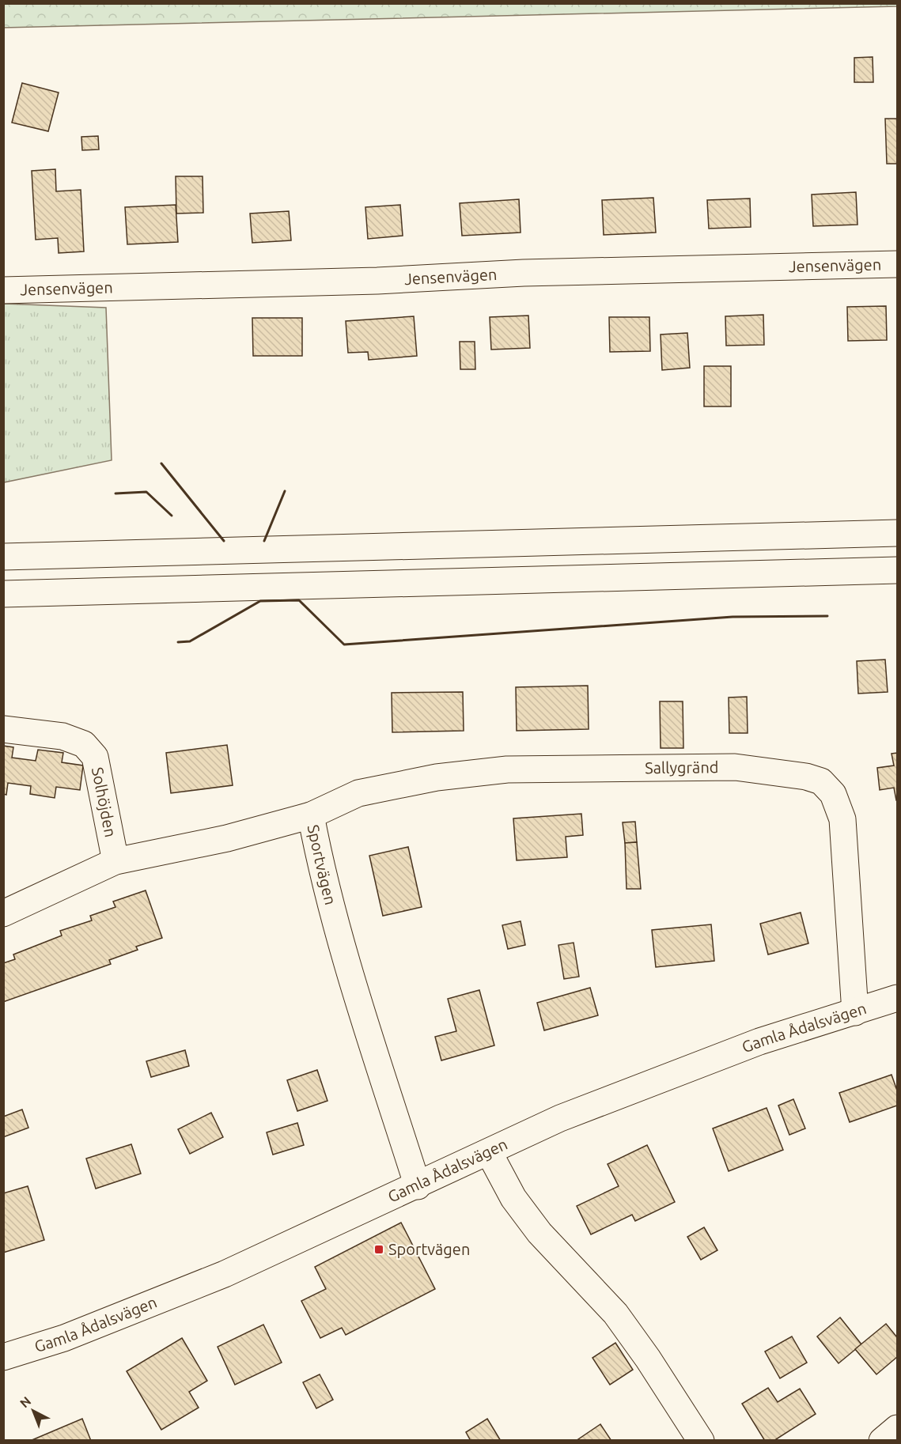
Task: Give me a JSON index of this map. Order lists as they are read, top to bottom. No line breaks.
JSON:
{"streets":{"main road":["Jensenvägen","Sallygränd","Solhöjden","Sportvägen","Gamla Ådalsvägen"]},"crossings":[["Sallygränd","Sportvägen"],["Sallygränd","Gamla Ådalsvägen"],["Sportvägen","Gamla Ådalsvägen"]],"places":{"transit":["Sportvägen"]},"north":"top left"}
